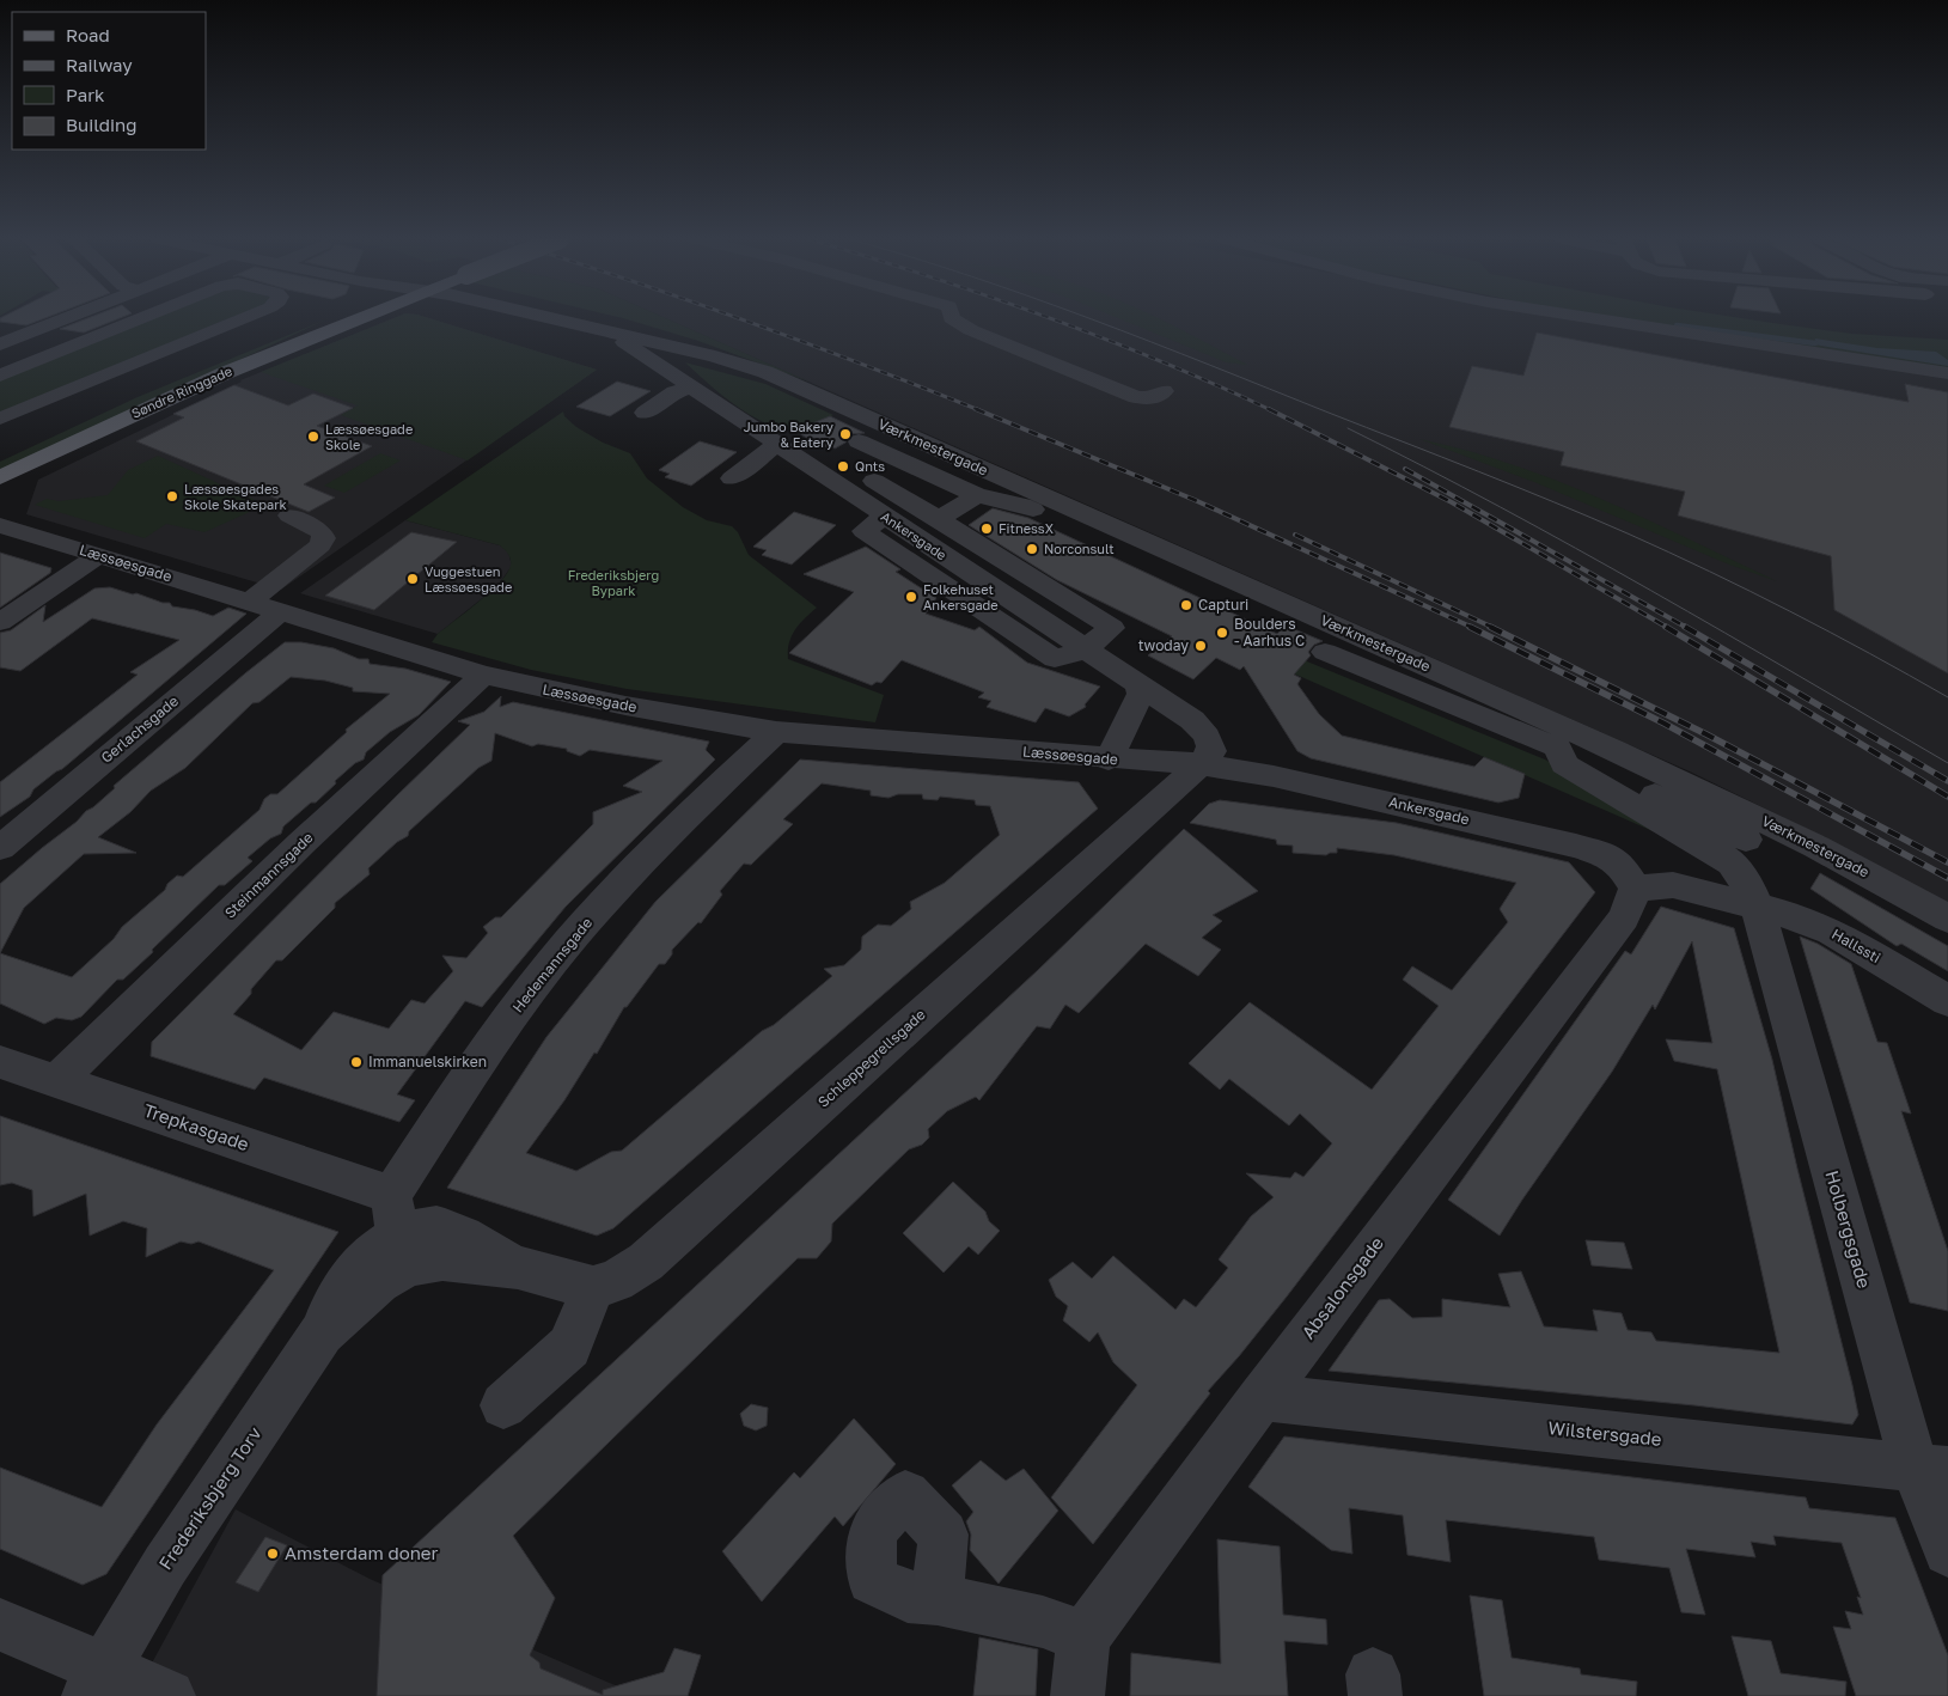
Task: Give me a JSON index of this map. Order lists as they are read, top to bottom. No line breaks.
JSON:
{"streets":{"main road":["Søndre Ringgade"],"street":["Værkmestergade","Ankersgade","Læssøesgade","Gerlachsgade","Steinmannsgade","Hallssti","Hedemannsgade","Schleppegrellsgade","Trepkasgade","Holbergsgade","Absalonsgade","Wilstersgade","Frederiksbjerg Torv"]},"crossings":[["Værkmestergade","Ankersgade"],["Ankersgade","Læssøesgade"],["Ankersgade","Schleppegrellsgade"],["Ankersgade","Absalonsgade"],["Læssøesgade","Gerlachsgade"],["Læssøesgade","Steinmannsgade"],["Læssøesgade","Hedemannsgade"],["Læssøesgade","Schleppegrellsgade"],["Steinmannsgade","Trepkasgade"],["Hallssti","Holbergsgade"],["Hedemannsgade","Trepkasgade"],["Holbergsgade","Wilstersgade"],["Absalonsgade","Wilstersgade"]],"parks":["Frederiksbjerg Bypark"],"places":["Jumbo Bakery & Eatery","Læssøesgade Skole","Qnts","Læssøesgades Skole Skatepark","FitnessX","Norconsult","Vuggestuen Læssøesgade","Folkehuset Ankersgade","Capturi","Boulders - Aarhus C","twoday","Immanuelskirken","Amsterdam doner"],"legend":["Road","Railway","Park","Building"]}
